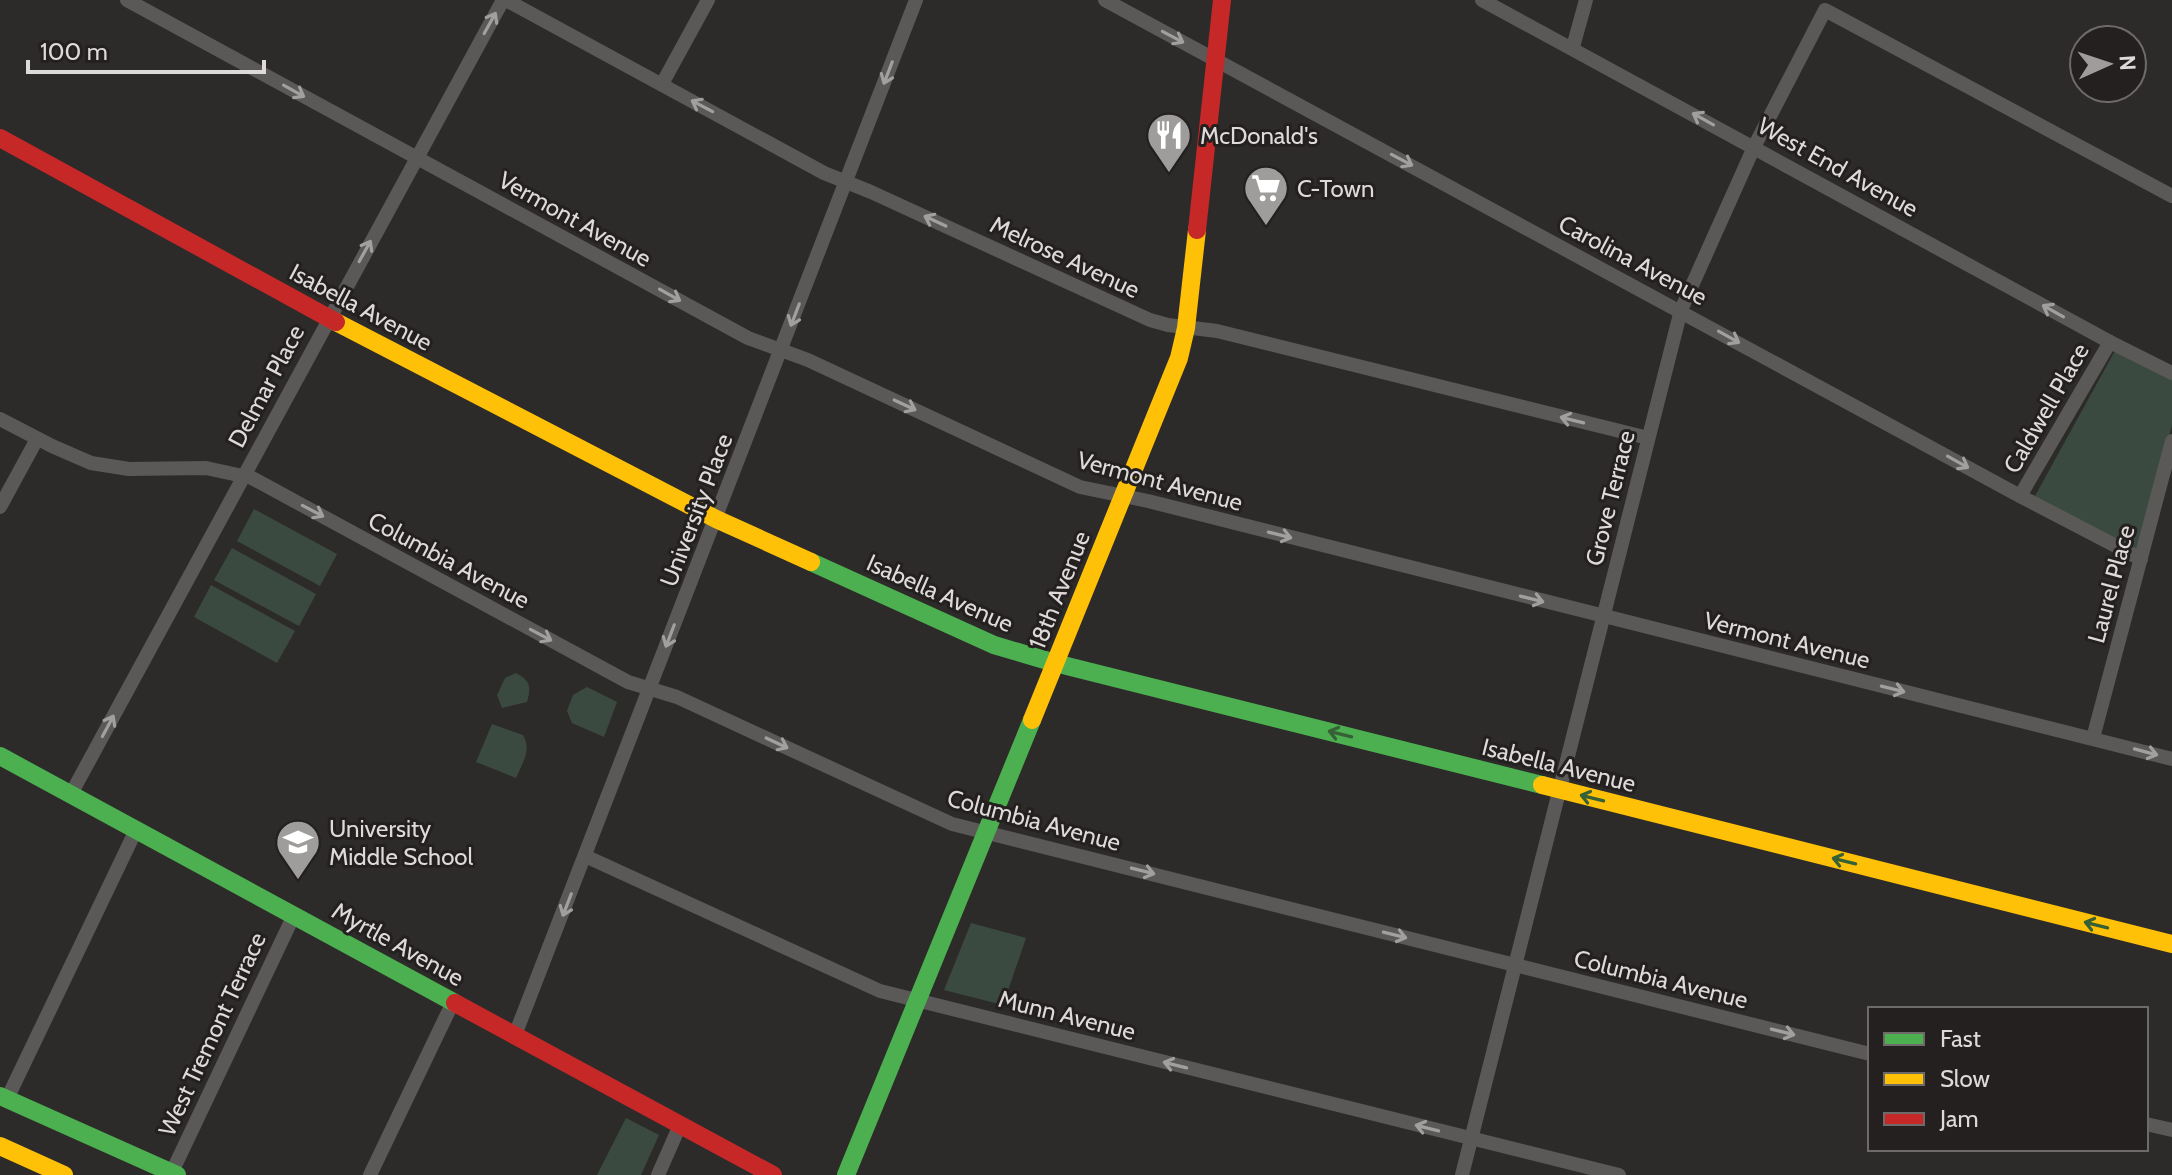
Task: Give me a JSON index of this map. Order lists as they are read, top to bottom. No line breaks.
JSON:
{"streets":{"main road":["Isabella Avenue","18th Avenue","Myrtle Avenue"],"street":["West End Avenue","Vermont Avenue","Melrose Avenue","Carolina Avenue","Delmar Place","Caldwell Place","Grove Terrace","University Place","Columbia Avenue","Laurel Place","Munn Avenue","West Tremont Terrace"]},"crossings":[["West End Avenue","Caldwell Place"],["West End Avenue","Grove Terrace"],["Vermont Avenue","Delmar Place"],["Vermont Avenue","Grove Terrace"],["Vermont Avenue","University Place"],["Vermont Avenue","Laurel Place"],["Vermont Avenue","18th Avenue"],["Melrose Avenue","Delmar Place"],["Melrose Avenue","Grove Terrace"],["Melrose Avenue","University Place"],["Melrose Avenue","18th Avenue"],["Carolina Avenue","Caldwell Place"],["Carolina Avenue","Grove Terrace"],["Carolina Avenue","Laurel Place"],["Carolina Avenue","18th Avenue"],["Isabella Avenue","Delmar Place"],["Isabella Avenue","Grove Terrace"],["Isabella Avenue","University Place"],["Isabella Avenue","18th Avenue"],["Delmar Place","Columbia Avenue"],["Delmar Place","Myrtle Avenue"],["Grove Terrace","Columbia Avenue"],["Grove Terrace","Munn Avenue"],["University Place","Columbia Avenue"],["University Place","Myrtle Avenue"],["University Place","Munn Avenue"],["Columbia Avenue","18th Avenue"],["18th Avenue","Munn Avenue"],["Myrtle Avenue","West Tremont Terrace"]],"one_way":["West End Avenue","Vermont Avenue","Melrose Avenue","Carolina Avenue","Isabella Avenue","Delmar Place","University Place","Columbia Avenue","Munn Avenue"],"places":{"restaurant":["McDonald's"],"supermarket":["C-Town"],"school or university":["University Middle School"]},"legend":["Fast","Slow","Jam"],"scale_bar":"100 m","north":"right"}
